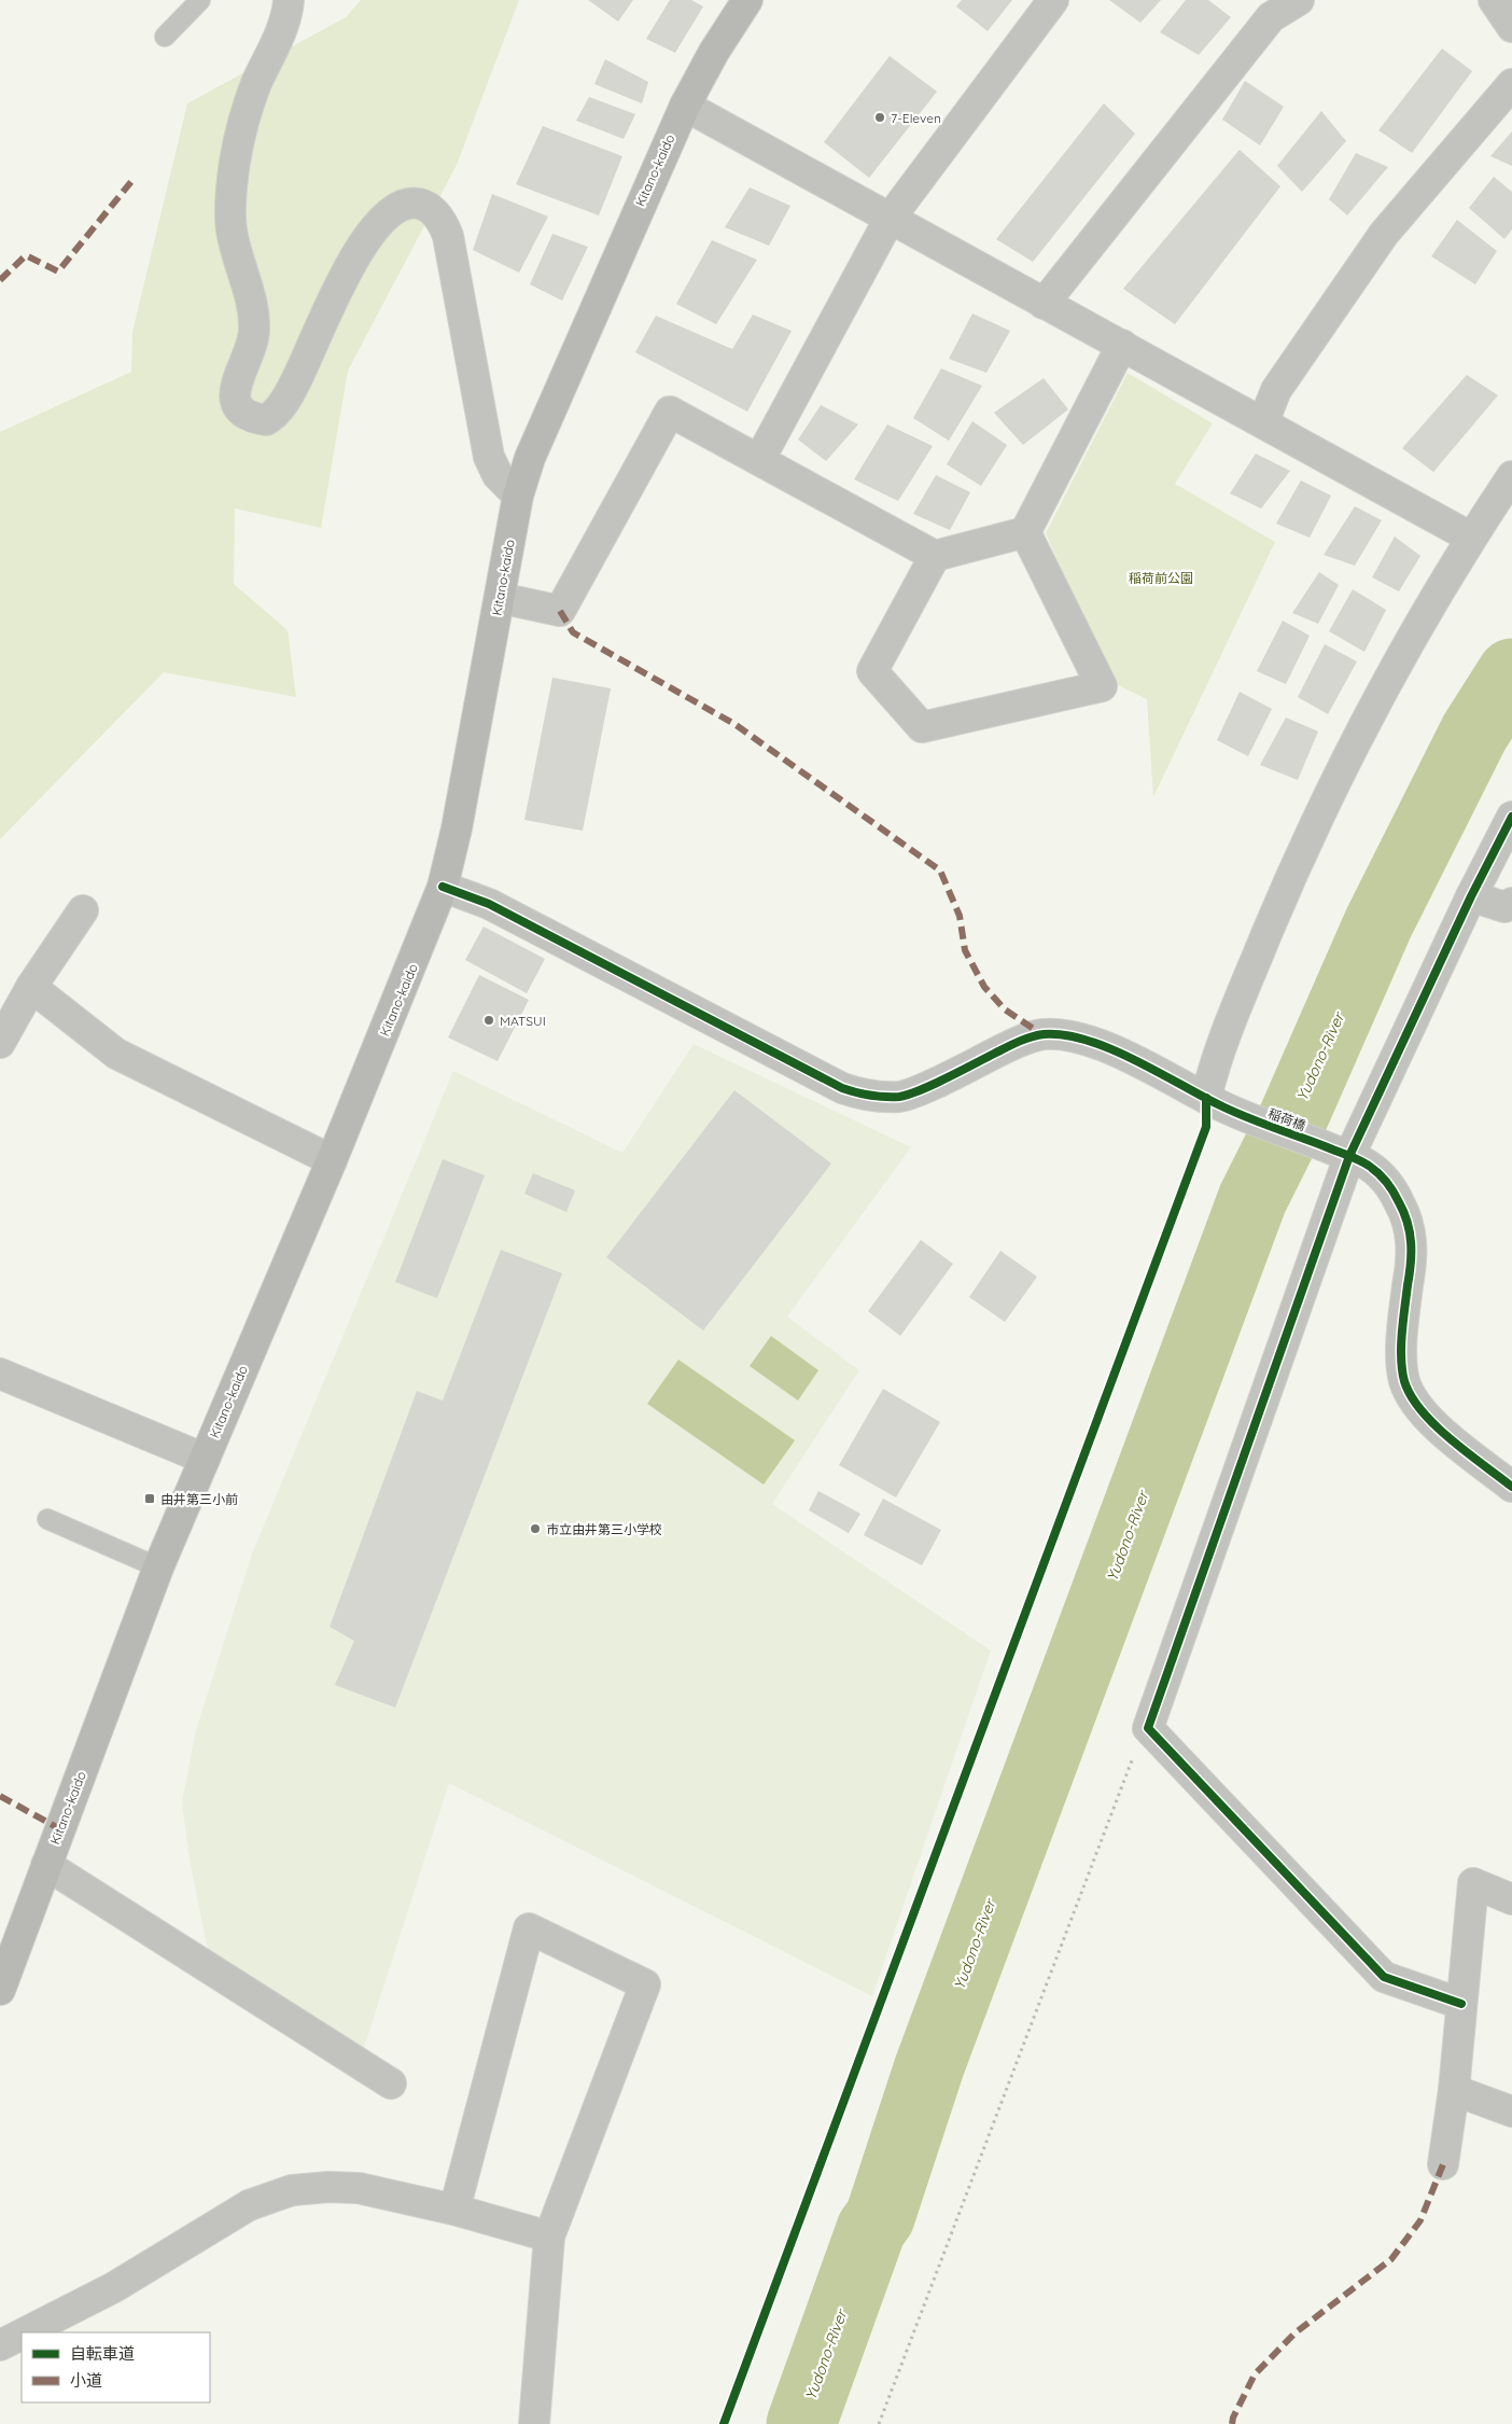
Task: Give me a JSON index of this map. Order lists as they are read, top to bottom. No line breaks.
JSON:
{"streets":{"main road":["Kitano-kaido"],"street":["稲荷橋"]},"crossings":[["Kitano-kaido","稲荷橋"]],"water":["Yudono-River"],"parks":["稲荷前公園"],"places":{"other":["7-Eleven","MATSUI","市立由井第三小学校"],"transit":["由井第三小前"]},"legend":["自転車道","小道"]}
